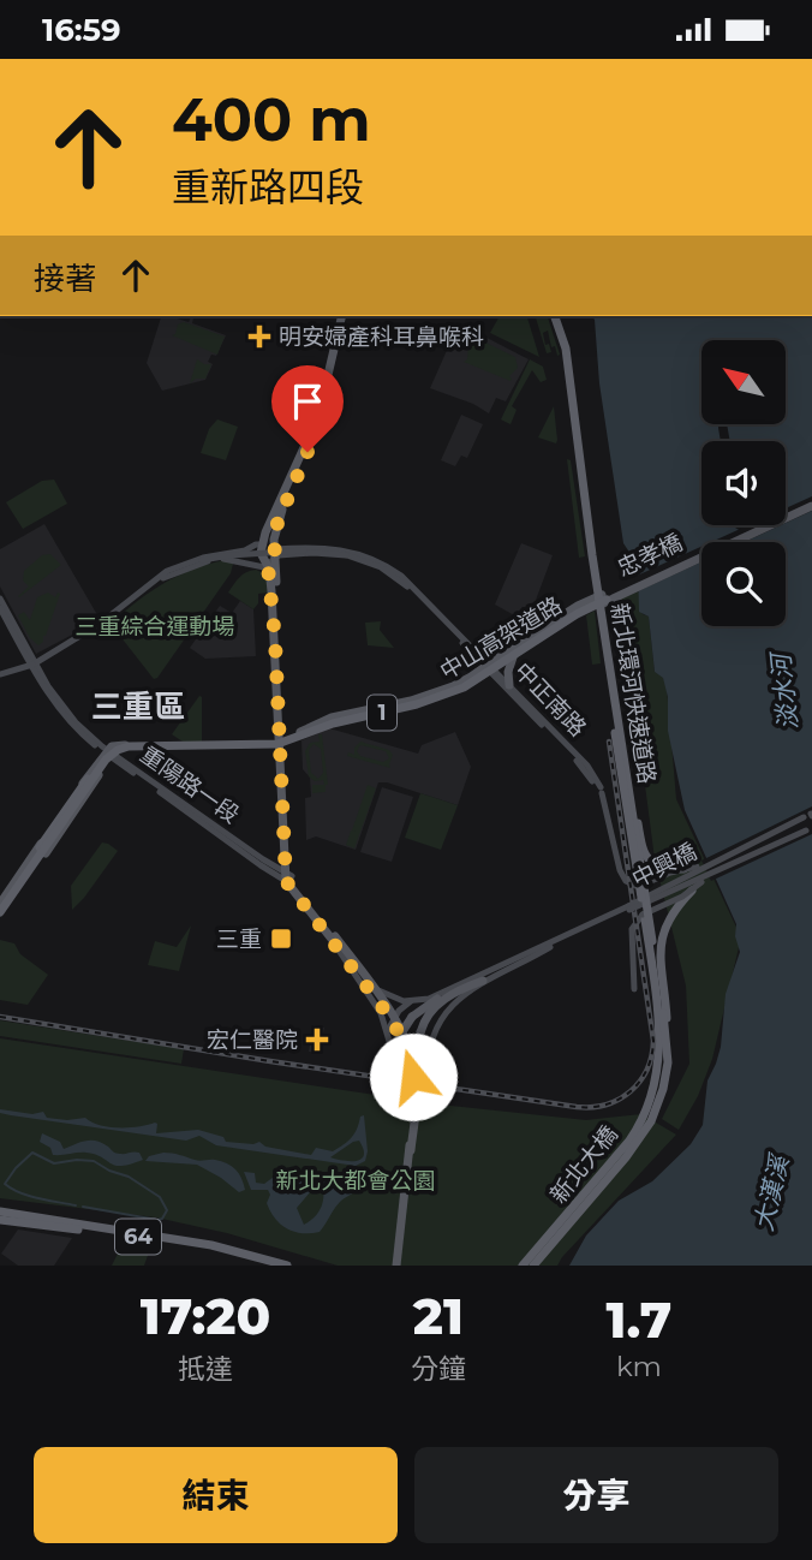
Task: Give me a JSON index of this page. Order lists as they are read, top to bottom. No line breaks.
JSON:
{"streets":{"highway":["中山高架道路","新北環河快速道路","1","新北大橋","64"],"main road":["忠孝橋","中正南路","重陽路一段","中興橋"]},"crossings":[["忠孝橋","中山高架道路"],["忠孝橋","中正南路"],["忠孝橋","1"],["中山高架道路","1"],["中山高架道路","重陽路一段"],["新北環河快速道路","新北大橋"],["中正南路","1"],["1","重陽路一段"]],"districts":["三重區"],"water":["淡水河","大漢溪"],"parks":["三重綜合運動場","新北大都會公園"],"places":{"health":["明安婦產科耳鼻喉科","宏仁醫院"],"transit":["三重"]},"north":"top left","page":{"status":"16:59","turn":["400 m","重新路四段"],"then":"接著","eta":["17:20","抵達","21","分鐘","1.7","km"],"buttons":["結束","分享"]}}
